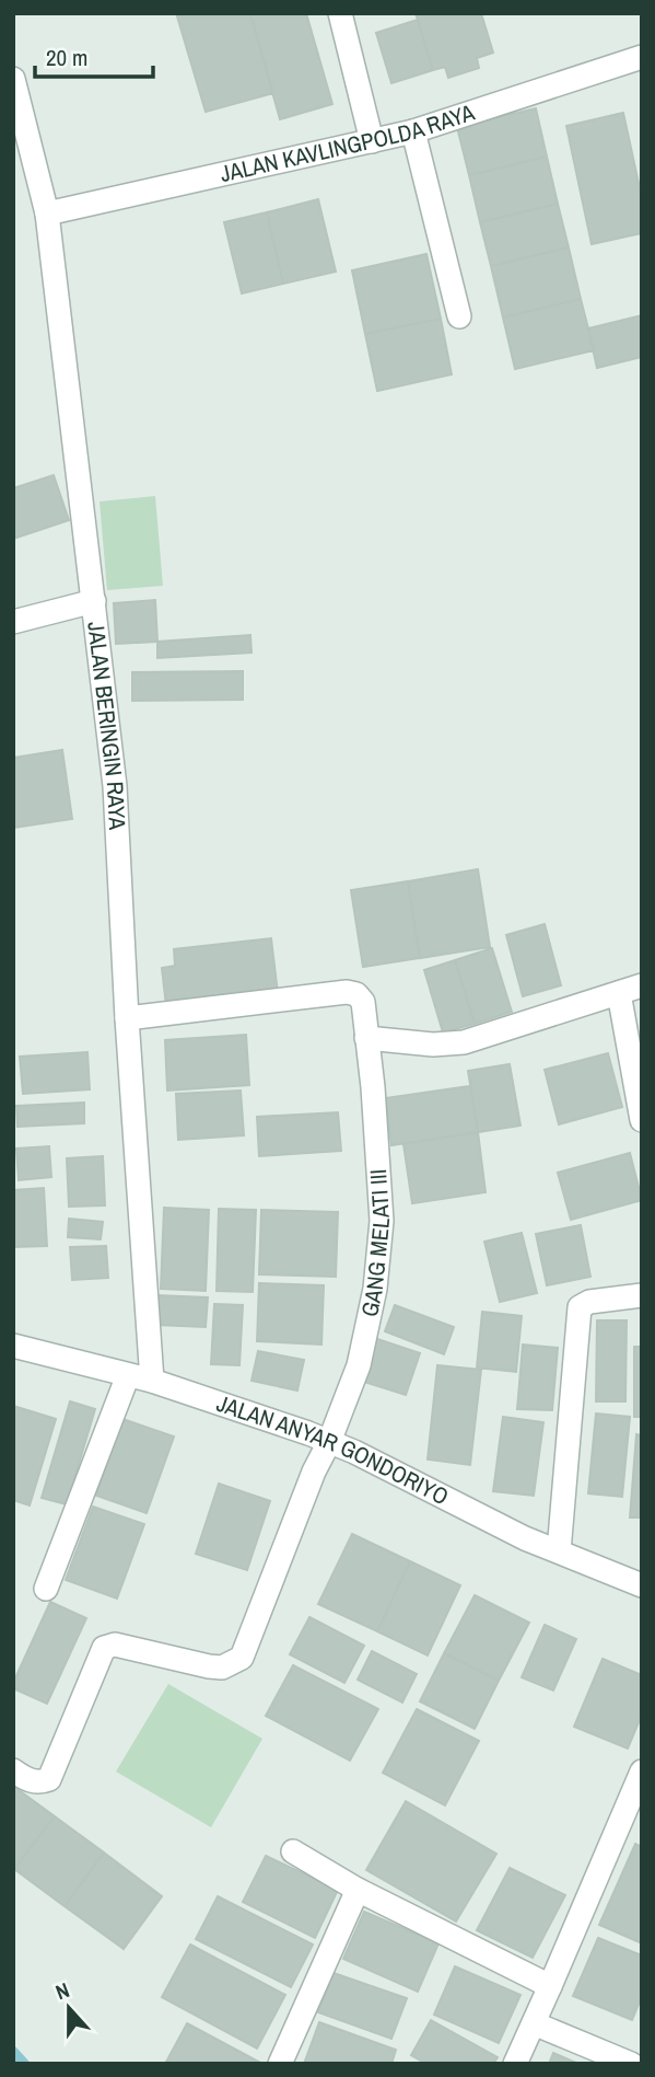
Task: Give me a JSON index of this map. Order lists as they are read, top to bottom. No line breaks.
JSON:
{"streets":{"street":["JALAN KAVLINGPOLDA RAYA","JALAN BERINGIN RAYA","GANG MELATI III","JALAN ANYAR GONDORIYO"]},"crossings":[["JALAN KAVLINGPOLDA RAYA","JALAN BERINGIN RAYA"],["JALAN BERINGIN RAYA","GANG MELATI III"],["JALAN BERINGIN RAYA","JALAN ANYAR GONDORIYO"],["GANG MELATI III","JALAN ANYAR GONDORIYO"]],"scale_bar":"20 m","north":"top"}
